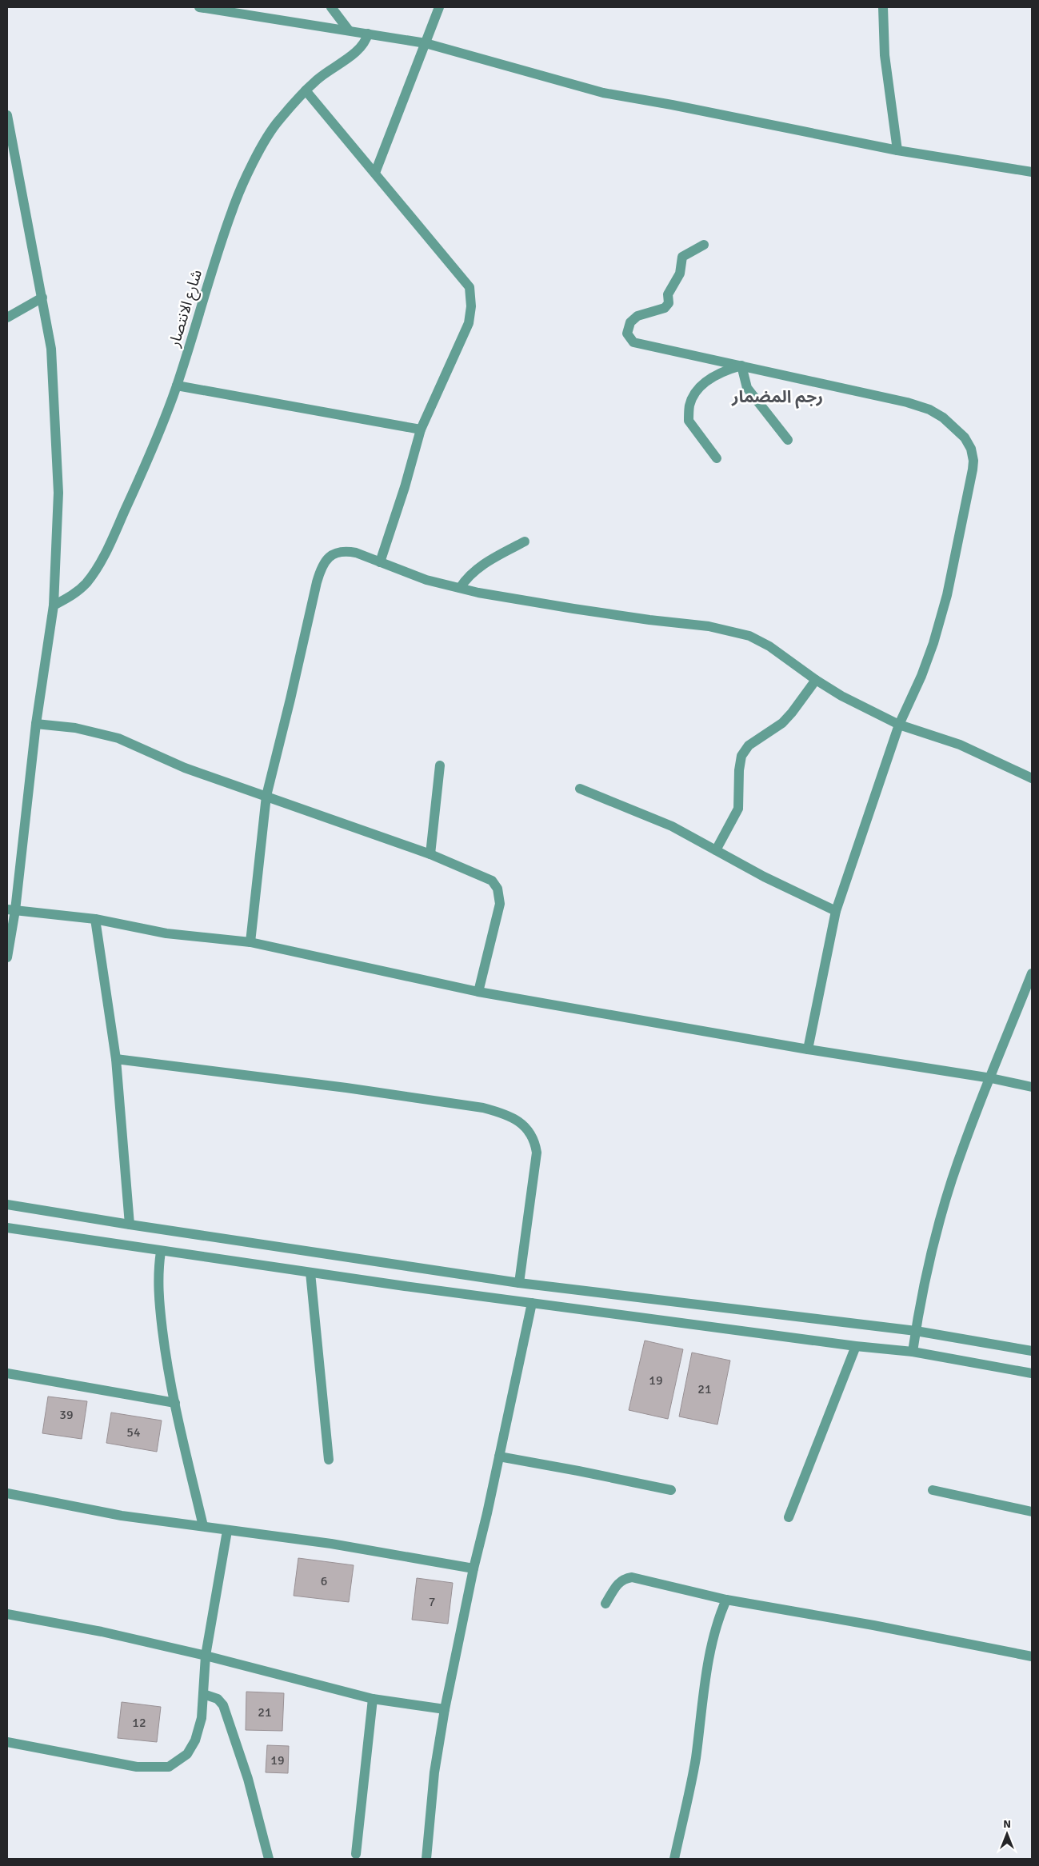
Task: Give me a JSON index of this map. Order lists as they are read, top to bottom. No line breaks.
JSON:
{"streets":{"street":["شارع الانتصار"]},"districts":["رجم المضمار"],"house_numbers":["19","21","39","54","6","7","21","12","19"],"north":"top"}
